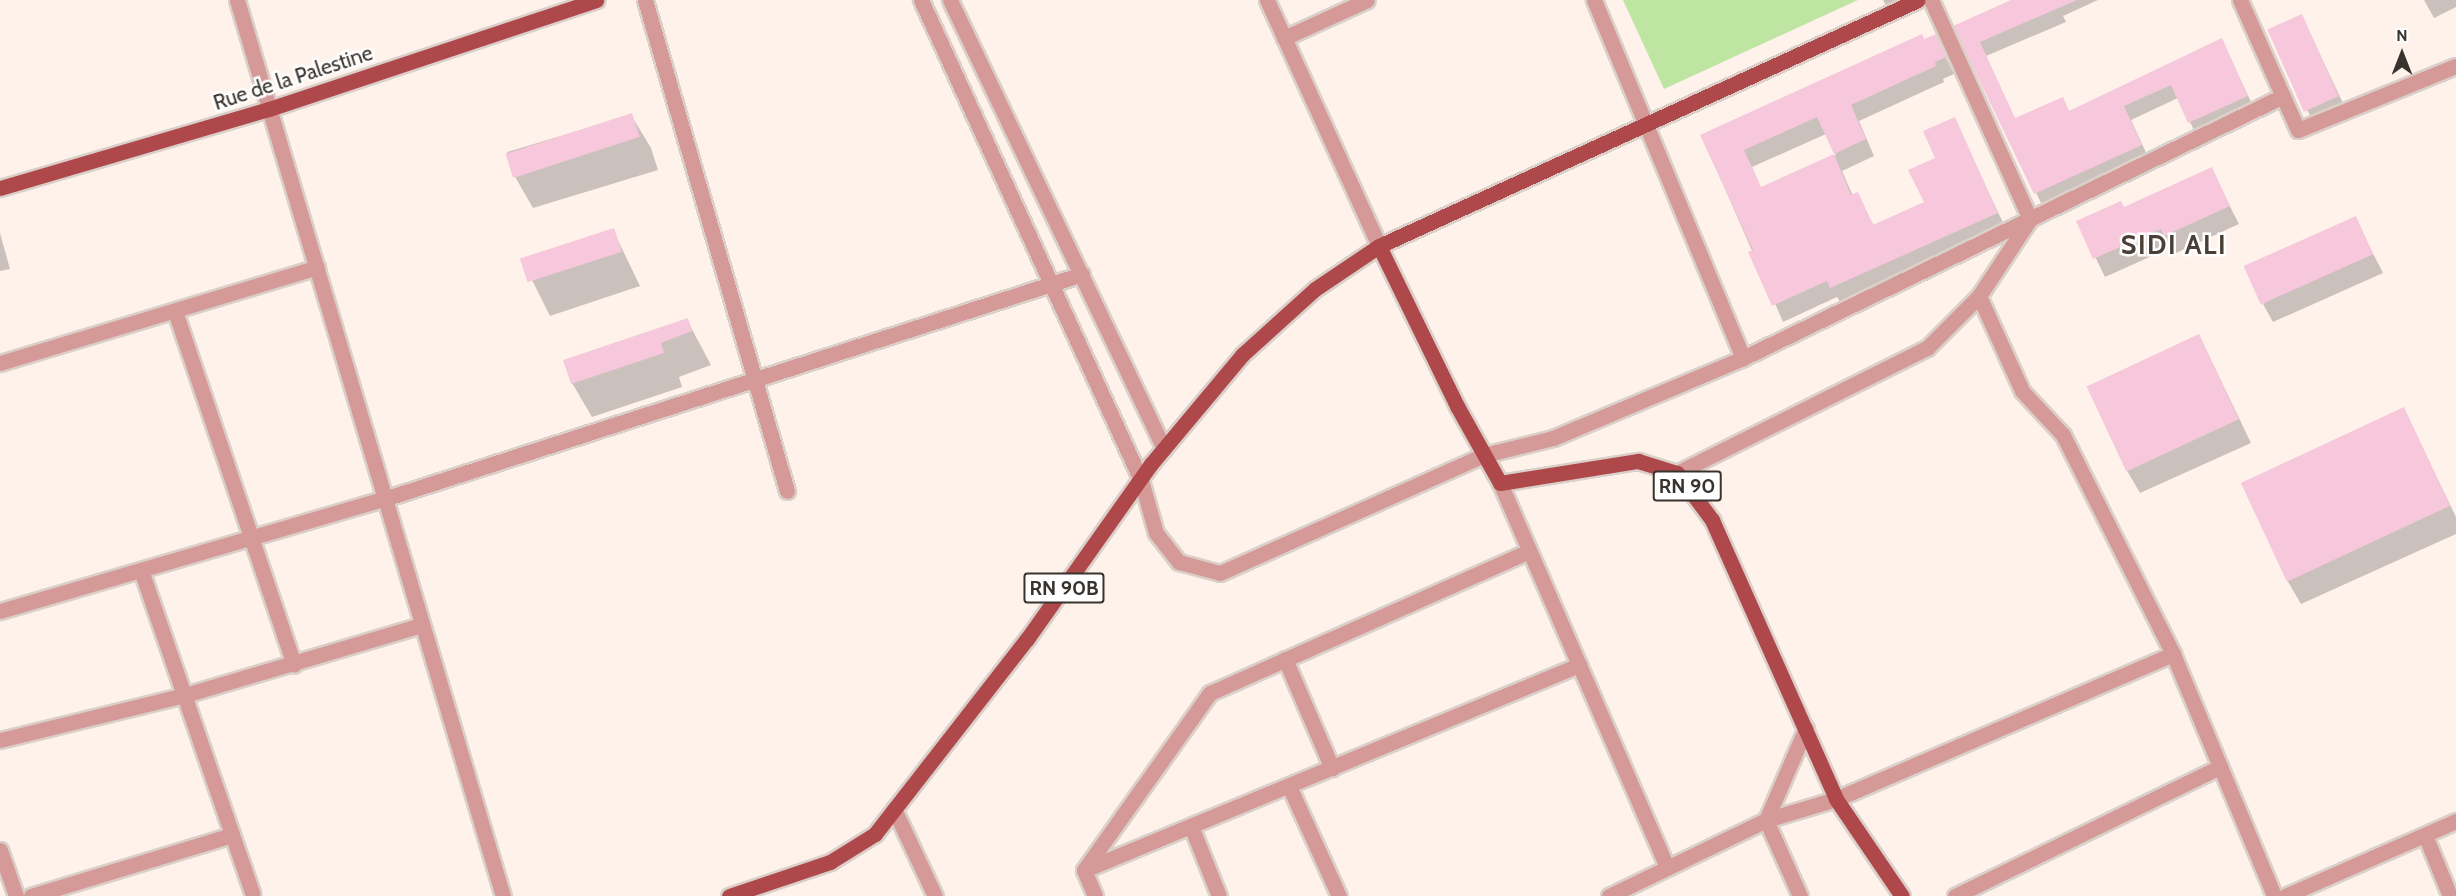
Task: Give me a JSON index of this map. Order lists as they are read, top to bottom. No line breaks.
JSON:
{"streets":{"main road":["Rue de la Palestine","RN 90","RN 90B"]},"districts":["SIDI ALI"],"north":"top"}
